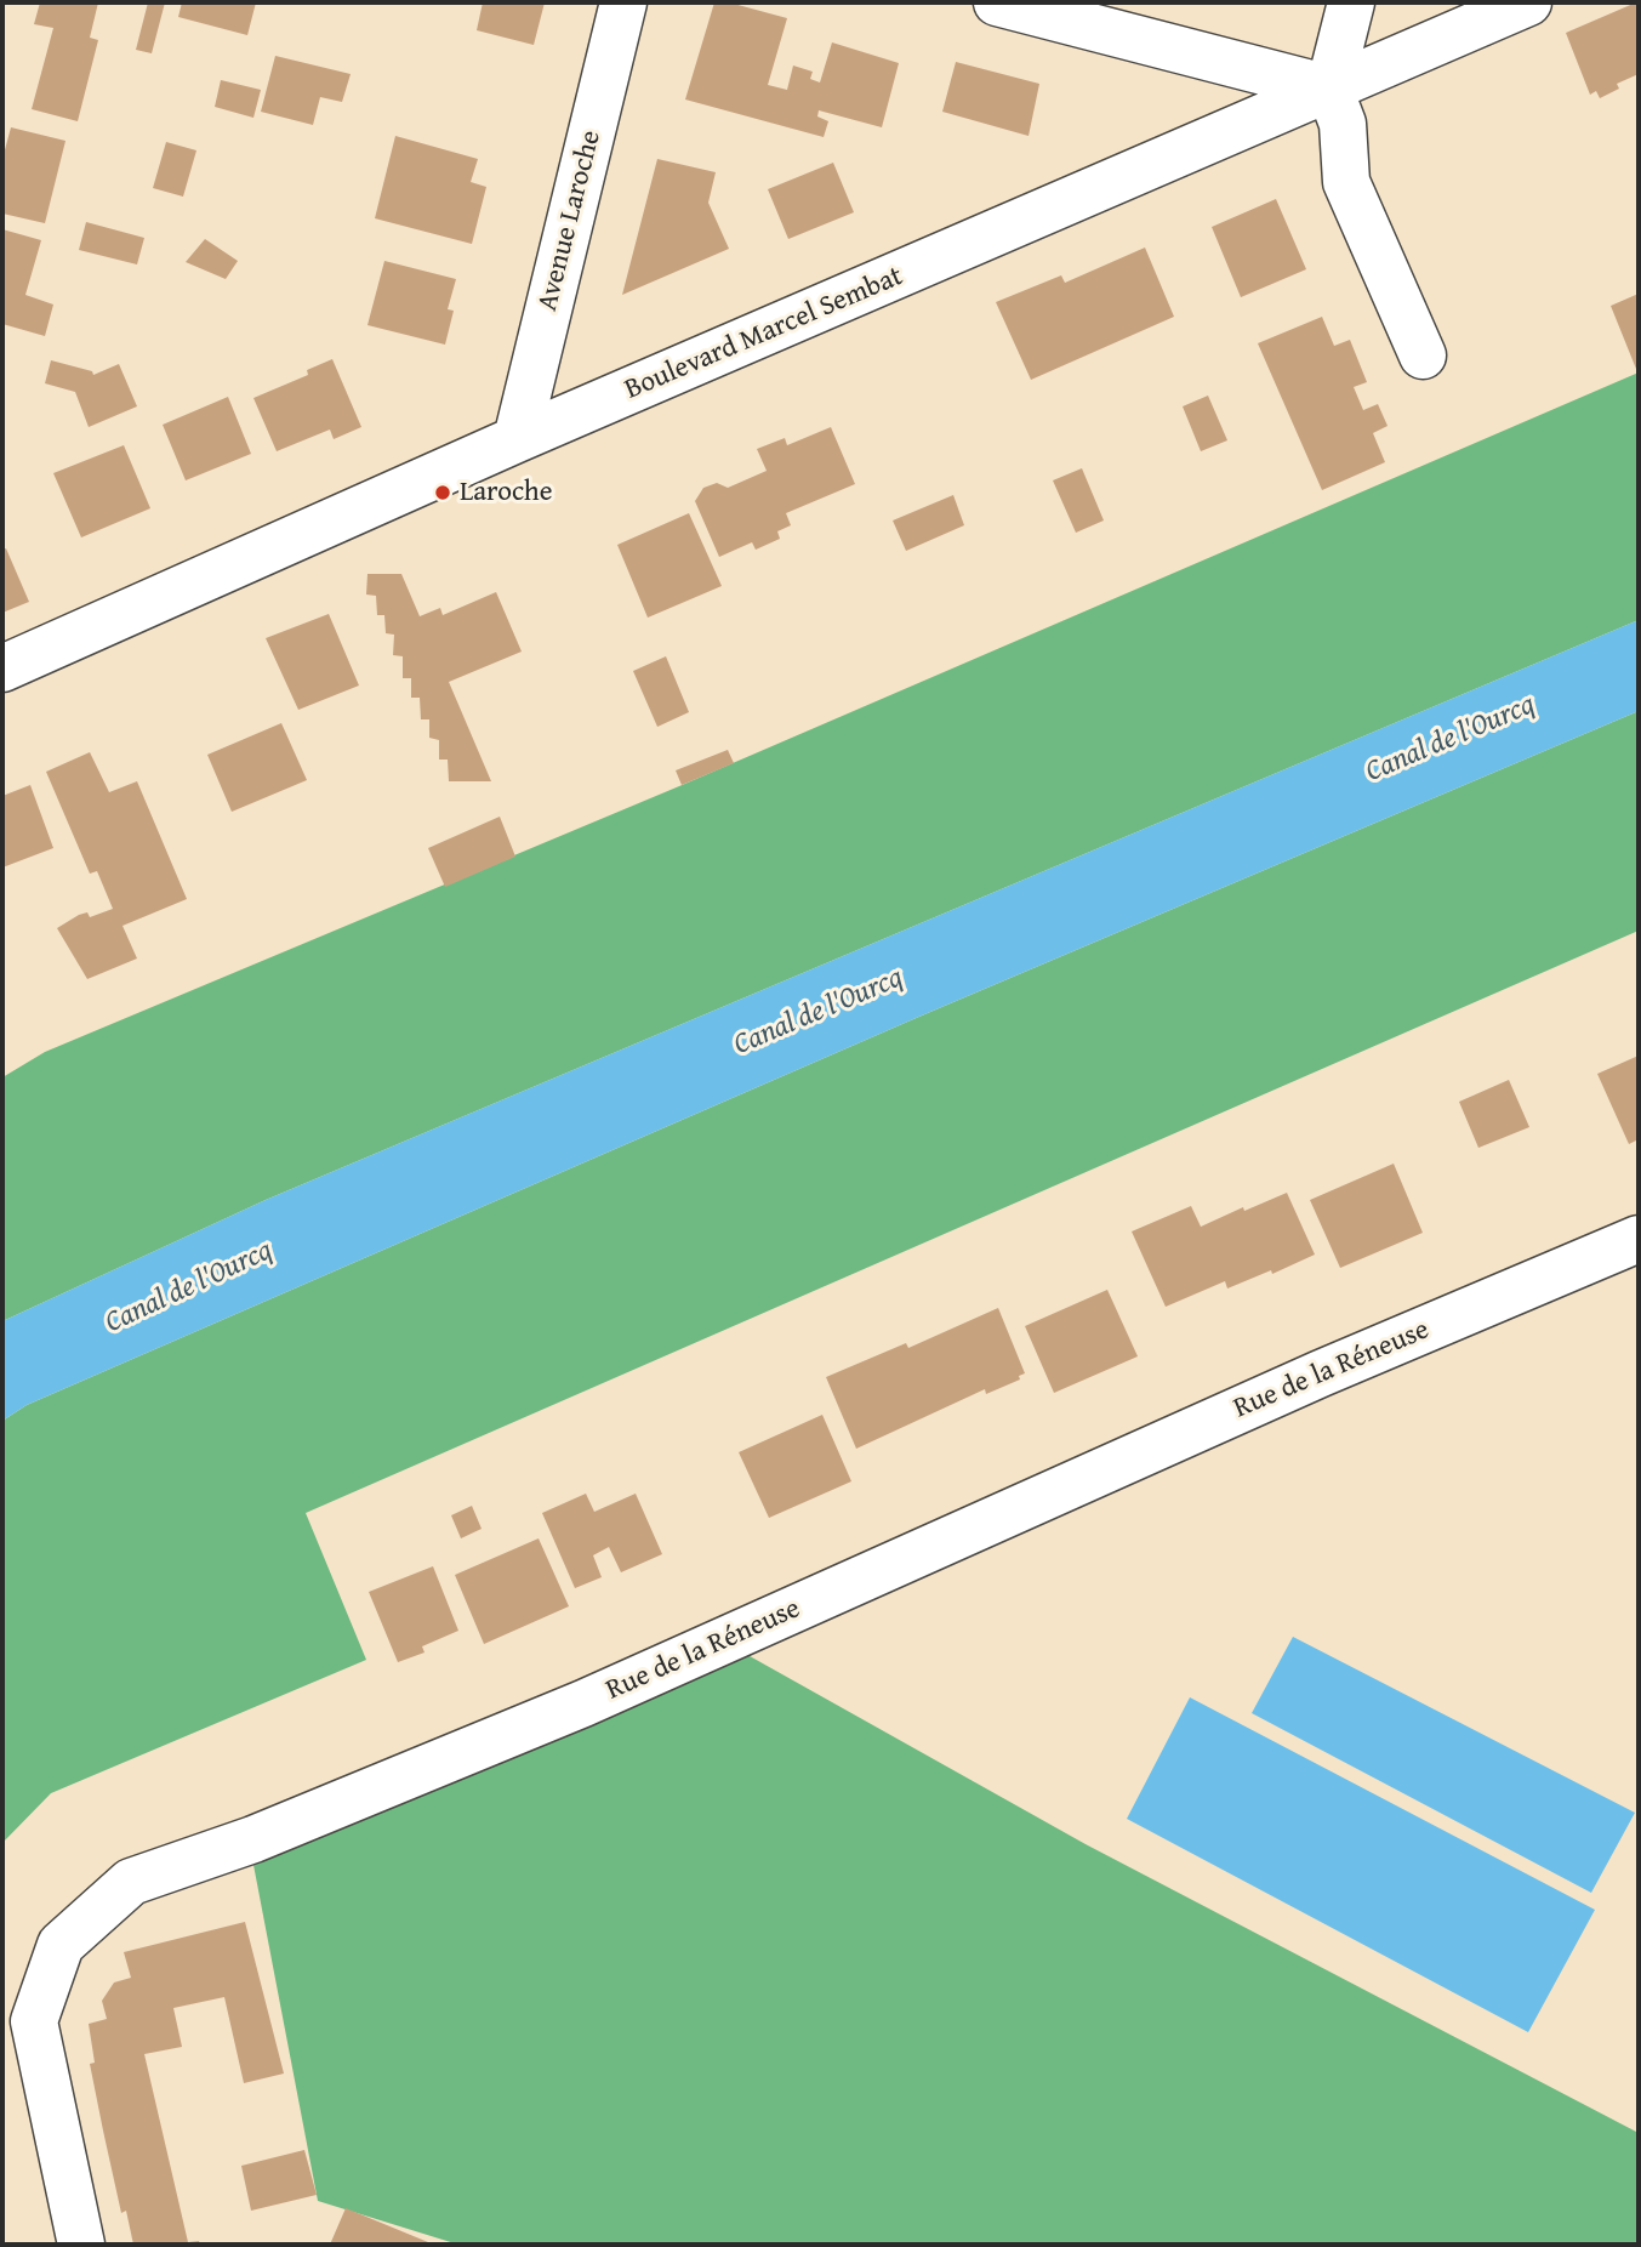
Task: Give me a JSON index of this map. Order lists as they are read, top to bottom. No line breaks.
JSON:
{"streets":{"street":["Avenue Laroche","Boulevard Marcel Sembat","Rue de la Réneuse"]},"crossings":[["Avenue Laroche","Boulevard Marcel Sembat"]],"water":["Canal de l'Ourcq"],"places":["Laroche"]}
